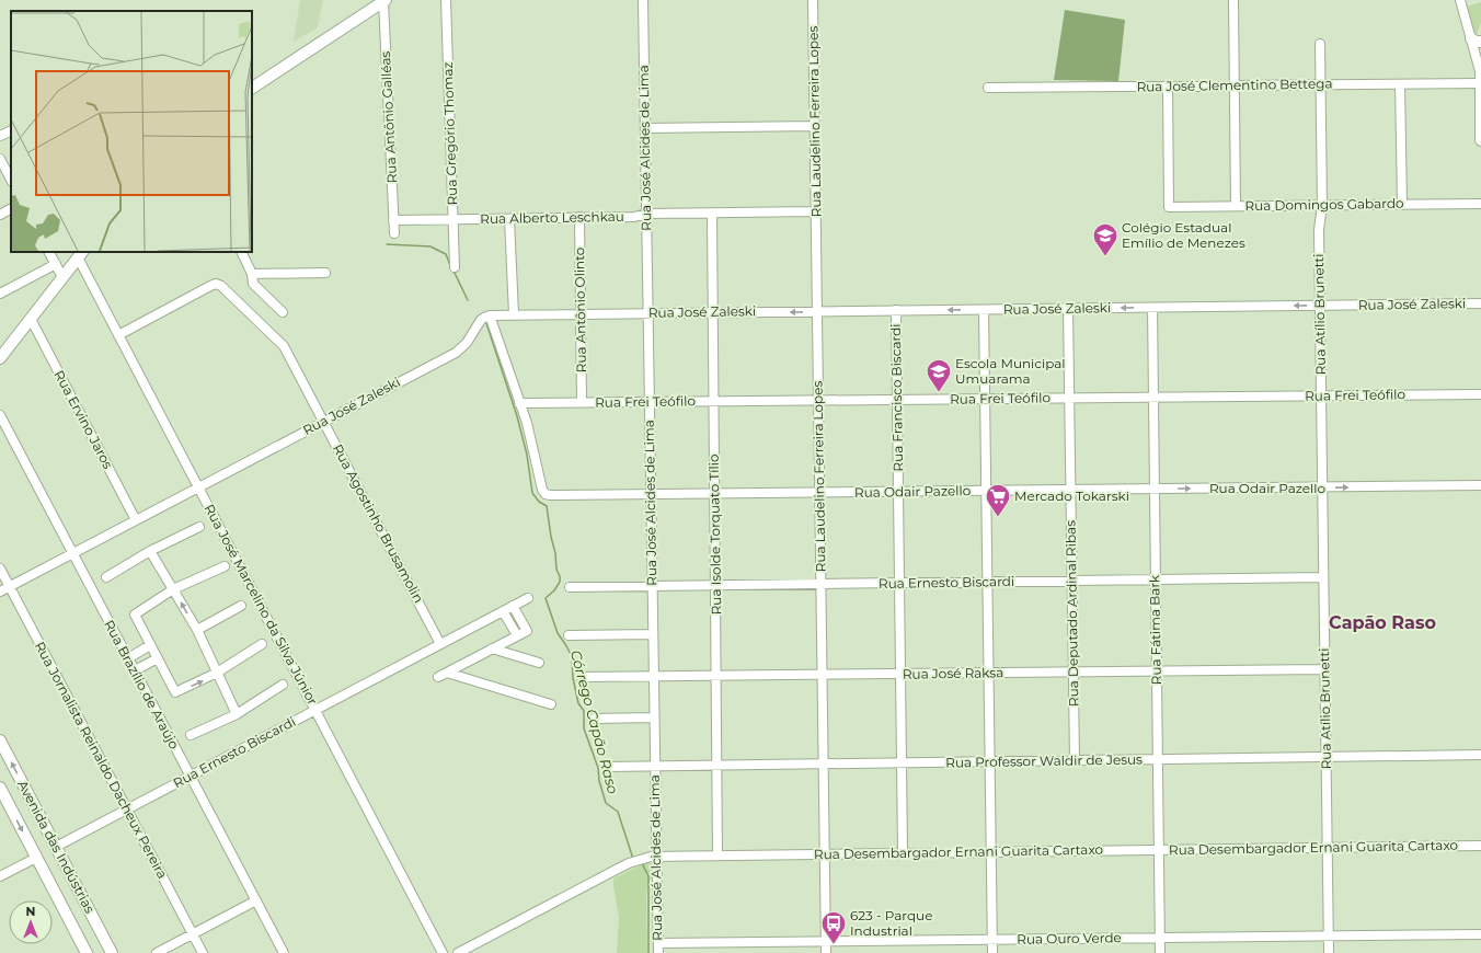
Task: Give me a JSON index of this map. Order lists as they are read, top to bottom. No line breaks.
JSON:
{"streets":{"main road":["Avenida das Indústrias"],"street":["Rua José Clementino Bettega","Rua Antônio Galléas","Rua Laudelino Ferreira Lopes","Rua Gregório Thomaz","Rua José Alcides de Lima","Rua Domingos Gabardo","Rua Alberto Leschkau","Rua José Zaleski","Rua Antônio Olinto","Rua Atílio Brunetti","Rua Frei Teófilo","Rua Francisco Biscardi","Rua Ervino Jaros","Rua Odair Pazello","Rua Agostinho Brusamolin","Rua Isolde Torquato Tílio","Rua Ernesto Biscardi","Rua José Marcelino da Silva Júnior","Rua Deputado Ardinal Ribas","Rua Fátima Bark","Rua José Raksa","Rua Brazílio de Araújo","Rua Jornalista Reinaldo Dacheux Pereira","Rua Professor Waldir de Jesus","Rua Desembargador Ernani Guarita Cartaxo","Rua Ouro Verde"]},"crossings":[["Rua José Clementino Bettega","Rua Domingos Gabardo"],["Rua José Clementino Bettega","Rua Atílio Brunetti"],["Rua Antônio Galléas","Rua Alberto Leschkau"],["Rua Laudelino Ferreira Lopes","Rua Alberto Leschkau"],["Rua Laudelino Ferreira Lopes","Rua José Zaleski"],["Rua Laudelino Ferreira Lopes","Rua Frei Teófilo"],["Rua Laudelino Ferreira Lopes","Rua Odair Pazello"],["Rua Laudelino Ferreira Lopes","Rua Ernesto Biscardi"],["Rua Laudelino Ferreira Lopes","Rua José Raksa"],["Rua Laudelino Ferreira Lopes","Rua Professor Waldir de Jesus"],["Rua Laudelino Ferreira Lopes","Rua Desembargador Ernani Guarita Cartaxo"],["Rua Laudelino Ferreira Lopes","Rua Ouro Verde"],["Rua Gregório Thomaz","Rua Alberto Leschkau"],["Rua José Alcides de Lima","Rua Alberto Leschkau"],["Rua José Alcides de Lima","Rua José Zaleski"],["Rua José Alcides de Lima","Rua Frei Teófilo"],["Rua José Alcides de Lima","Rua Odair Pazello"],["Rua José Alcides de Lima","Rua Ernesto Biscardi"],["Rua José Alcides de Lima","Rua José Raksa"],["Rua José Alcides de Lima","Rua Professor Waldir de Jesus"],["Rua José Alcides de Lima","Rua Desembargador Ernani Guarita Cartaxo"],["Rua José Alcides de Lima","Rua Ouro Verde"],["Rua Domingos Gabardo","Rua Atílio Brunetti"],["Rua Alberto Leschkau","Rua Antônio Olinto"],["Rua Alberto Leschkau","Rua Isolde Torquato Tílio"],["Rua José Zaleski","Rua Antônio Olinto"],["Rua José Zaleski","Rua Atílio Brunetti"],["Rua José Zaleski","Rua Francisco Biscardi"],["Rua José Zaleski","Rua Ervino Jaros"],["Rua José Zaleski","Rua Agostinho Brusamolin"],["Rua José Zaleski","Rua Isolde Torquato Tílio"],["Rua José Zaleski","Rua José Marcelino da Silva Júnior"],["Rua José Zaleski","Rua Deputado Ardinal Ribas"],["Rua José Zaleski","Rua Fátima Bark"],["Rua José Zaleski","Rua Brazílio de Araújo"],["Rua José Zaleski","Rua Jornalista Reinaldo Dacheux Pereira"],["Rua Antônio Olinto","Rua Frei Teófilo"],["Rua Atílio Brunetti","Rua Frei Teófilo"],["Rua Atílio Brunetti","Rua Odair Pazello"],["Rua Atílio Brunetti","Rua Ernesto Biscardi"],["Rua Atílio Brunetti","Rua José Raksa"],["Rua Atílio Brunetti","Rua Professor Waldir de Jesus"],["Rua Atílio Brunetti","Rua Desembargador Ernani Guarita Cartaxo"],["Rua Atílio Brunetti","Rua Ouro Verde"],["Rua Frei Teófilo","Rua Francisco Biscardi"],["Rua Frei Teófilo","Rua Odair Pazello"],["Rua Frei Teófilo","Rua Isolde Torquato Tílio"],["Rua Frei Teófilo","Rua Deputado Ardinal Ribas"],["Rua Frei Teófilo","Rua Fátima Bark"],["Rua Francisco Biscardi","Rua Odair Pazello"],["Rua Francisco Biscardi","Rua Ernesto Biscardi"],["Rua Francisco Biscardi","Rua José Raksa"],["Rua Francisco Biscardi","Rua Professor Waldir de Jesus"],["Rua Francisco Biscardi","Rua Desembargador Ernani Guarita Cartaxo"],["Rua Odair Pazello","Rua Isolde Torquato Tílio"],["Rua Odair Pazello","Rua Deputado Ardinal Ribas"],["Rua Odair Pazello","Rua Fátima Bark"],["Rua Agostinho Brusamolin","Rua Ernesto Biscardi"],["Rua Agostinho Brusamolin","Rua José Marcelino da Silva Júnior"],["Rua Isolde Torquato Tílio","Rua Ernesto Biscardi"],["Rua Isolde Torquato Tílio","Rua José Raksa"],["Rua Isolde Torquato Tílio","Rua Professor Waldir de Jesus"],["Rua Isolde Torquato Tílio","Rua Desembargador Ernani Guarita Cartaxo"],["Rua Ernesto Biscardi","Rua José Marcelino da Silva Júnior"],["Rua Ernesto Biscardi","Rua Deputado Ardinal Ribas"],["Rua Ernesto Biscardi","Rua Fátima Bark"],["Rua Ernesto Biscardi","Rua Brazílio de Araújo"],["Rua Ernesto Biscardi","Rua Jornalista Reinaldo Dacheux Pereira"],["Rua Ernesto Biscardi","Avenida das Indústrias"],["Rua Deputado Ardinal Ribas","Rua José Raksa"],["Rua Deputado Ardinal Ribas","Rua Professor Waldir de Jesus"],["Rua Fátima Bark","Rua José Raksa"],["Rua Fátima Bark","Rua Professor Waldir de Jesus"],["Rua Fátima Bark","Rua Desembargador Ernani Guarita Cartaxo"],["Rua Fátima Bark","Rua Ouro Verde"]],"districts":["Capão Raso"],"water":["Córrego Capão Raso"],"places":{"school or university":["Colégio Estadual Emílio de Menezes","Escola Municipal Umuarama"],"supermarket":["Mercado Tokarski"],"bus stop":["623 - Parque Industrial"]},"north":"top"}
